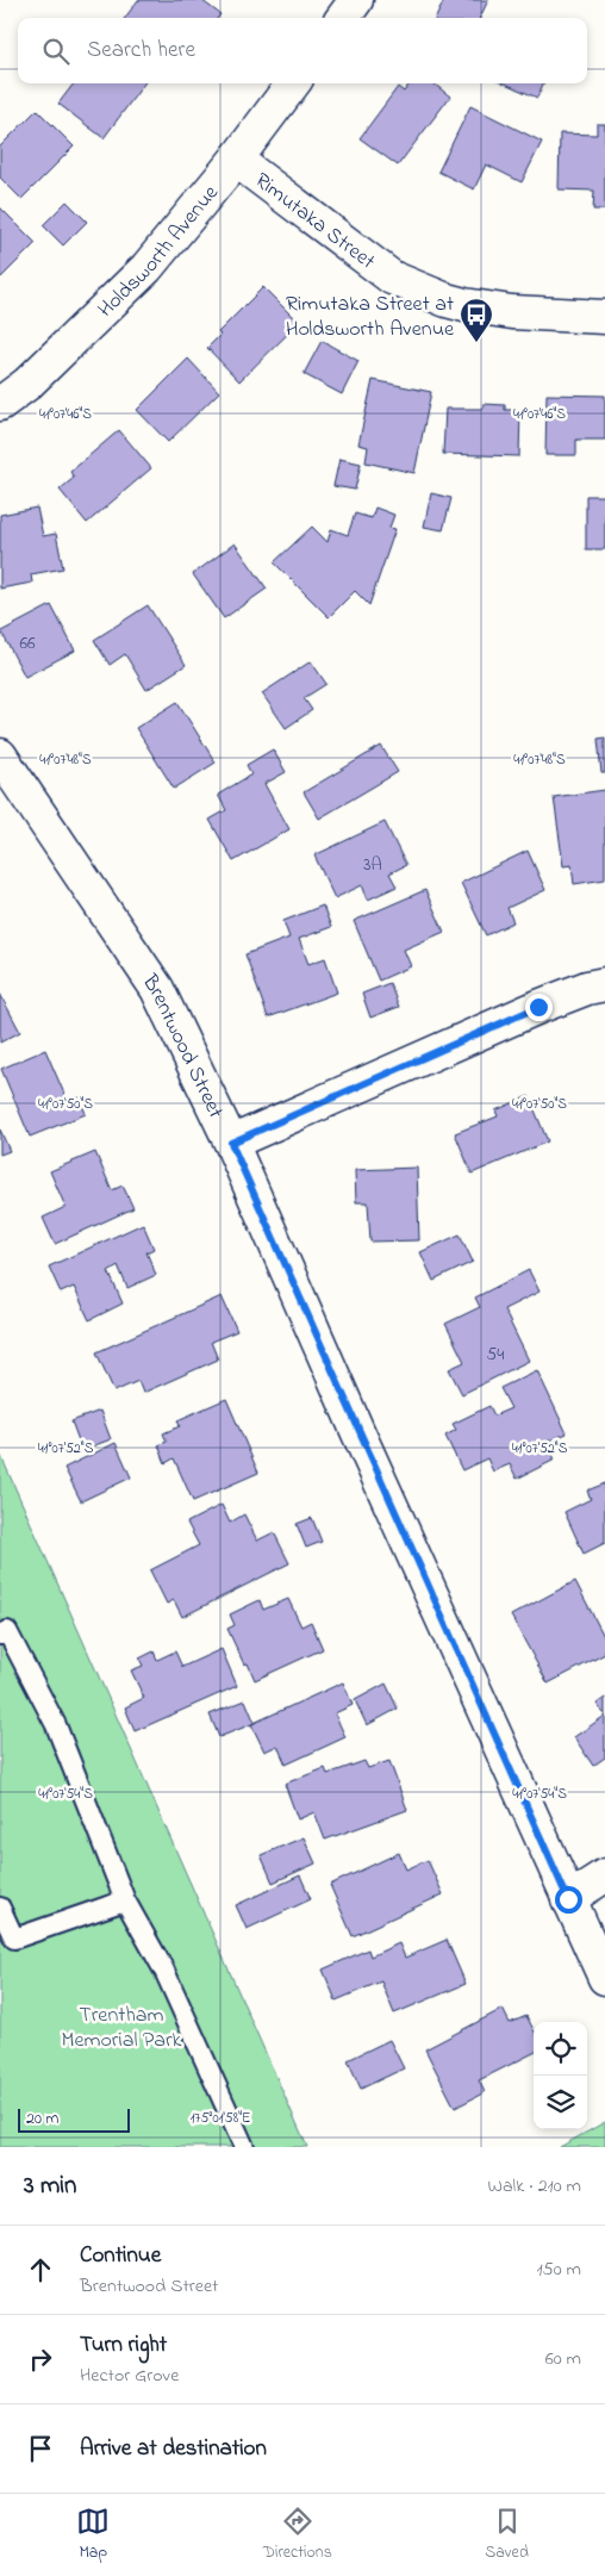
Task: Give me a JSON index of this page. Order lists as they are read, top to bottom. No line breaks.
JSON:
{"streets":{"street":["Rimutaka Street","Holdsworth Avenue","Brentwood Street"]},"crossings":[["Rimutaka Street","Holdsworth Avenue"]],"parks":["Trentham Memorial Park"],"places":{"bus stop":["Rimutaka Street at Holdsworth Avenue"]},"house_numbers":["66","3A","54"],"scale_bar":"20 m","page":{"search":"Search here","scale":"20 m","heading":["3 min","Walk · 210 m"],"list":[["Continue","Brentwood Street","150 m"],["Turn right","Hector Grove","60 m"],"Arrive at destination"],"nav":["Map","Directions","Saved"]},"coordinates":["41°07'46\"S","41°07'48\"S","41°07'50\"S","41°07'52\"S","41°07'54\"S","175°01'58\"E"]}
